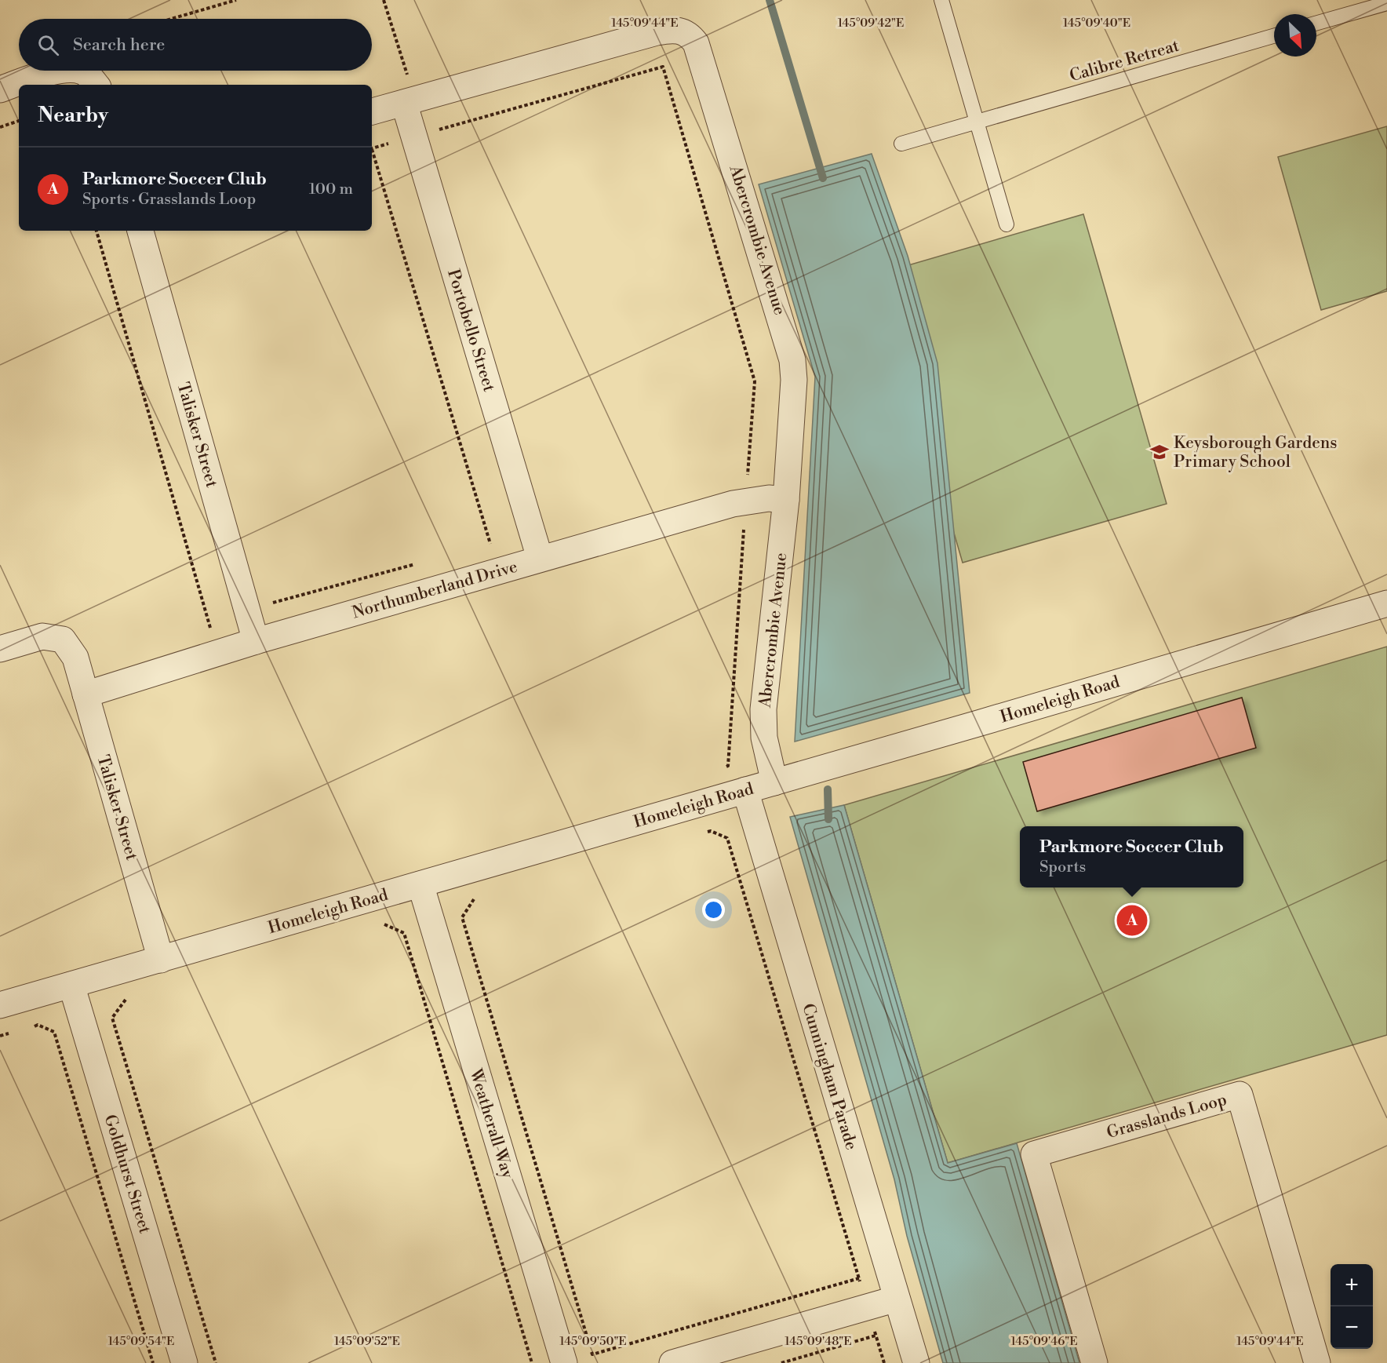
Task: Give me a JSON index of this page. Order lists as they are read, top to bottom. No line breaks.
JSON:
{"streets":{"street":["Abercrombie Avenue","Portobello Street","Talisker Street","Northumberland Drive","Homeleigh Road","Cunningham Parade","Grasslands Loop","Weatherall Way","Goldhurst Street"],"lane":["Calibre Retreat"]},"crossings":[["Abercrombie Avenue","Portobello Street"],["Abercrombie Avenue","Northumberland Drive"],["Abercrombie Avenue","Homeleigh Road"],["Portobello Street","Northumberland Drive"],["Talisker Street","Northumberland Drive"],["Talisker Street","Homeleigh Road"],["Homeleigh Road","Cunningham Parade"],["Homeleigh Road","Weatherall Way"],["Homeleigh Road","Goldhurst Street"]],"places":{"school or university":["Keysborough Gardens Primary School"]},"north":"bottom right","page":{"search":"Search here","heading":"Nearby","list":[{"mark":"A","name":"Parkmore Soccer Club","note":"Sports · Grasslands Loop","value":"100 m"}],"popup":["Parkmore Soccer Club","Sports"],"pins":"A","map_buttons":["+","−"]},"coordinates":["145°09'44\"E","145°09'42\"E","145°09'40\"E","145°09'54\"E","145°09'52\"E","145°09'50\"E","145°09'48\"E","145°09'46\"E"]}
